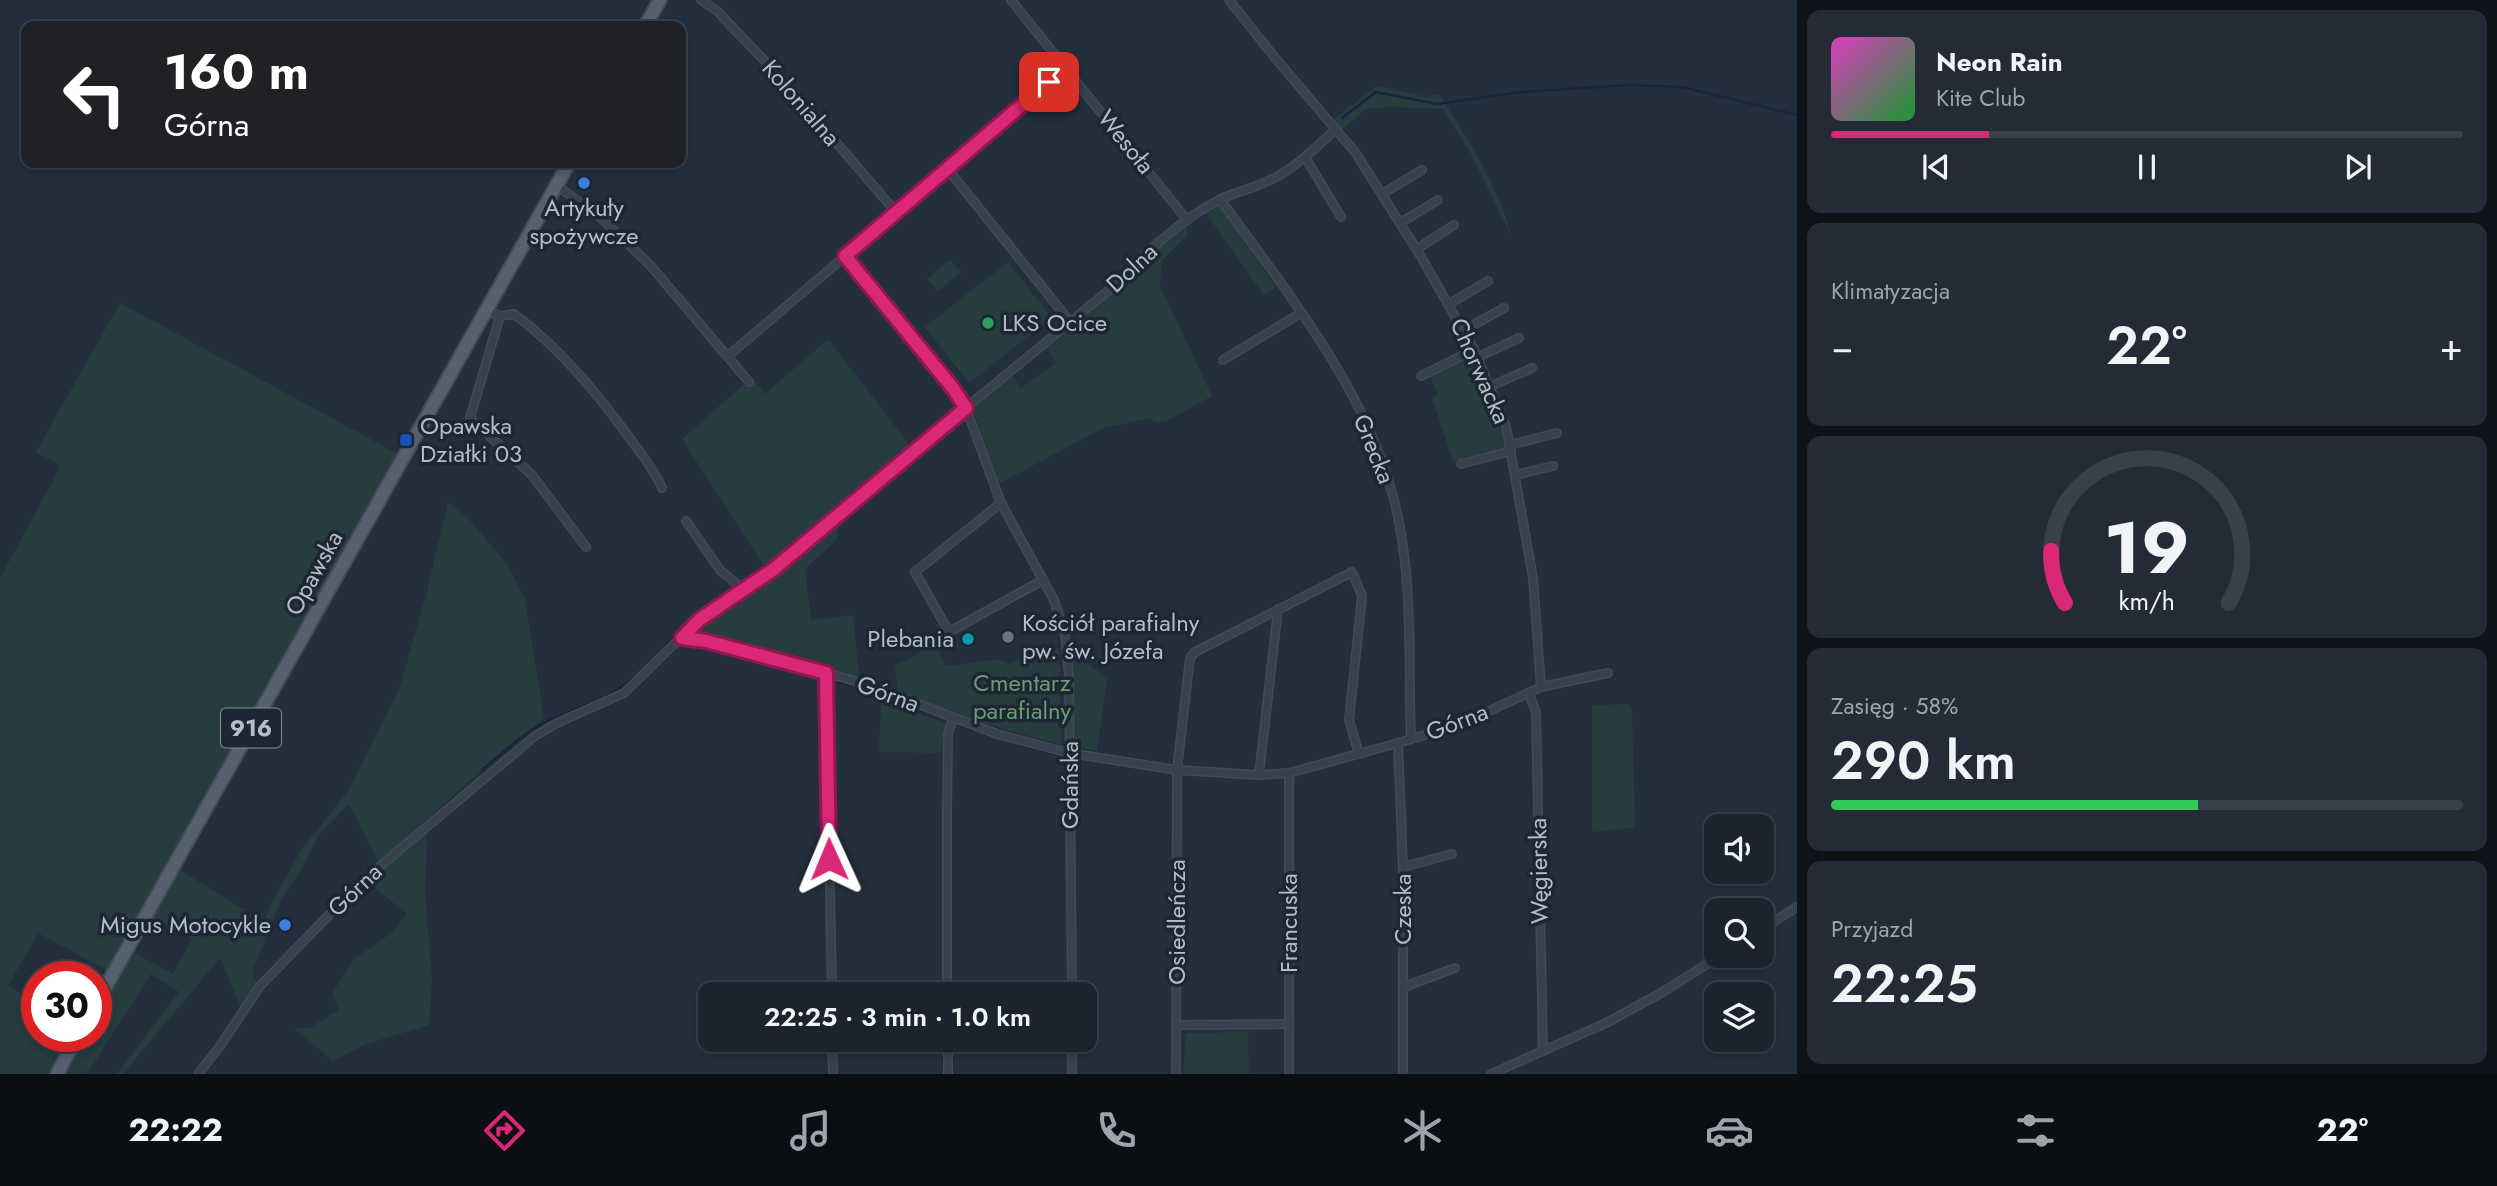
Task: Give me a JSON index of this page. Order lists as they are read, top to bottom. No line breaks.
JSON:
{"streets":{"main road":["Opawska","916"],"street":["Kolonialna","Wesoła","Dolna","Chorwacka","Grecka","Górna","Gdańska","Węgierska","Czeska","Osiedleńcza","Francuska"]},"crossings":[["Wesoła","Dolna"],["Dolna","Chorwacka"],["Dolna","Grecka"],["Dolna","Górna"],["Dolna","Gdańska"],["Chorwacka","Górna"],["Grecka","Górna"],["Górna","Gdańska"],["Górna","Węgierska"],["Górna","Czeska"],["Górna","Osiedleńcza"],["Górna","Francuska"]],"parks":["Cmentarz parafialny"],"places":{"other":["Artykuły spożywcze","LKS Ocice","Kościół parafialny pw. św. Józefa","Plebania","Migus Motocykle"],"transit":["Opawska Działki 03"]},"page":{"turn":["160 m","Górna"],"song":["Neon Rain","Kite Club"],"tile":["Klimatyzacja",["Zasięg · 58%","290 km"],["Przyjazd","22:25"]],"heat":["−","22°","+"],"limit":"30","trip":"22:25 · 3 min · 1.0 km","tabs":["22:22","22°"],"gauge":["19","km/h"]}}
